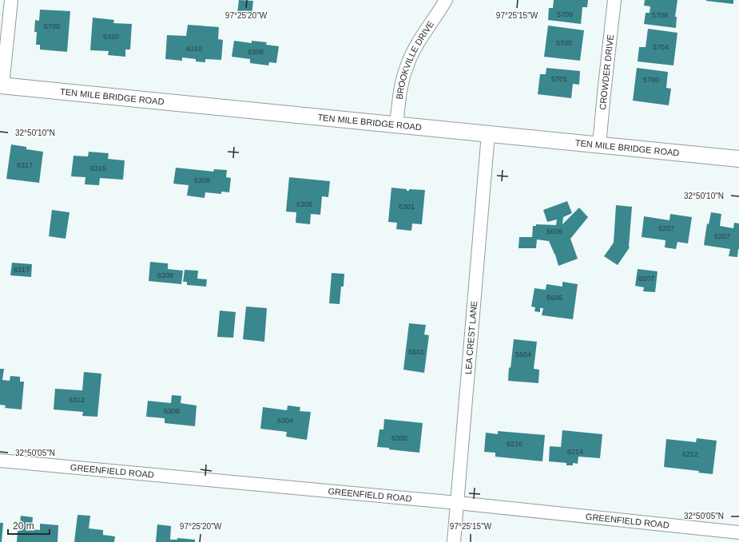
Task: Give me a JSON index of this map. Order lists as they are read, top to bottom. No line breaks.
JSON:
{"streets":{"street":["BROOKVILLE DRIVE","CROWDER DRIVE","TEN MILE BRIDGE ROAD","LEA CREST LANE","GREENFIELD ROAD"]},"crossings":[["BROOKVILLE DRIVE","TEN MILE BRIDGE ROAD"],["CROWDER DRIVE","TEN MILE BRIDGE ROAD"],["TEN MILE BRIDGE ROAD","LEA CREST LANE"],["LEA CREST LANE","GREENFIELD ROAD"]],"house_numbers":["5709","5708","5700","6320","5705","5704","6310","6308","5701","5700","6317","6315","6309","6305","6301","6207","5608","6207","6317","6309","6207","5606","5601","5604","6312","6308","6304","6300","6216","6214","6212"],"scale_bar":"20 m","coordinates":["97°25'20\"W","97°25'15\"W","32°50'10\"N","32°50'05\"N"]}
